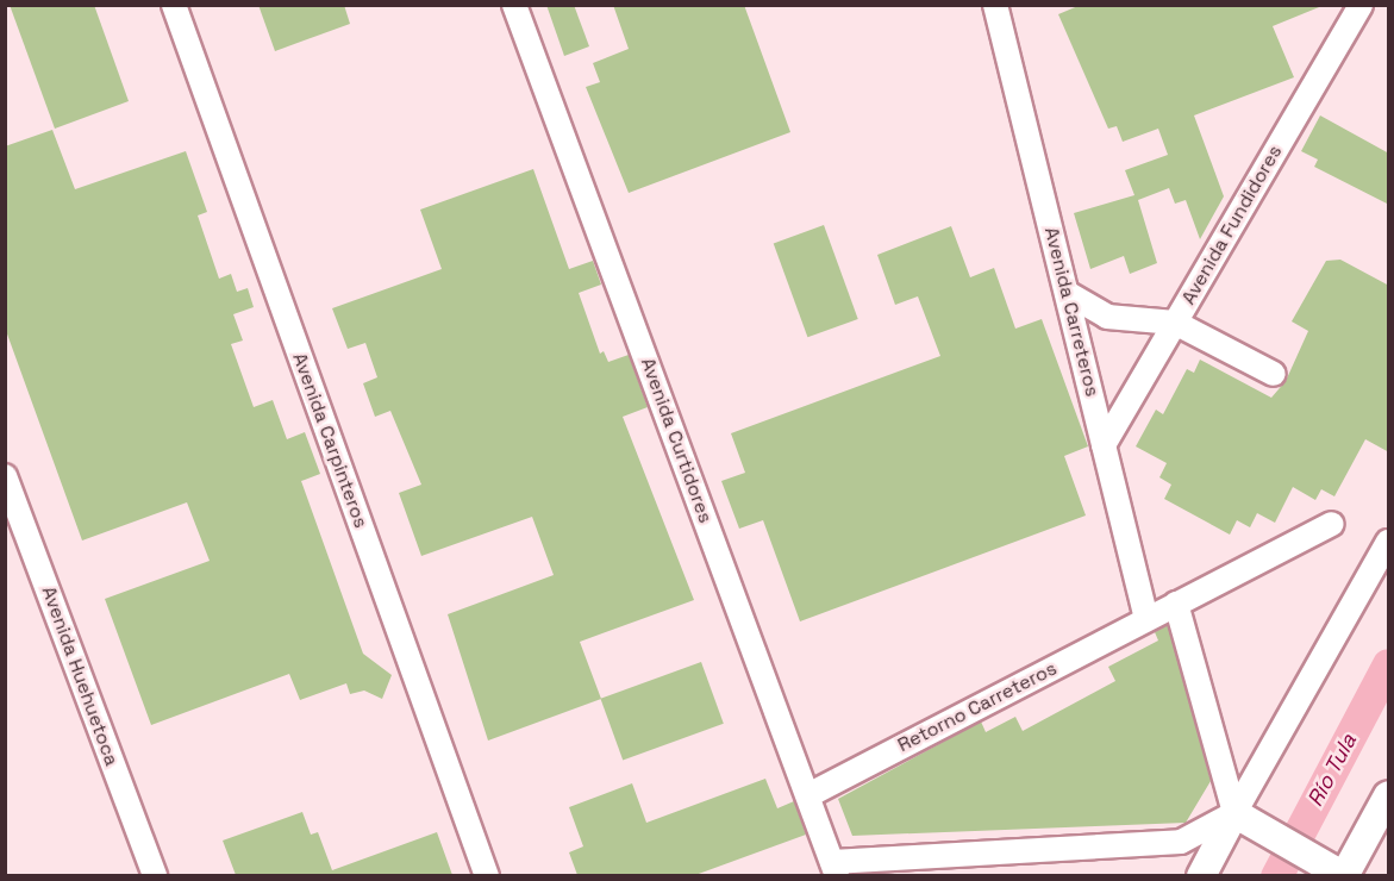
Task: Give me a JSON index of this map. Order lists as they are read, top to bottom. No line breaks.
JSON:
{"streets":{"street":["Avenida Fundidores","Avenida Carreteros","Avenida Carpinteros","Avenida Curtidores","Avenida Huehuetoca","Retorno Carreteros"]},"crossings":[["Avenida Fundidores","Avenida Carreteros"],["Avenida Carreteros","Retorno Carreteros"],["Avenida Curtidores","Retorno Carreteros"]],"water":["Río Tula"]}
